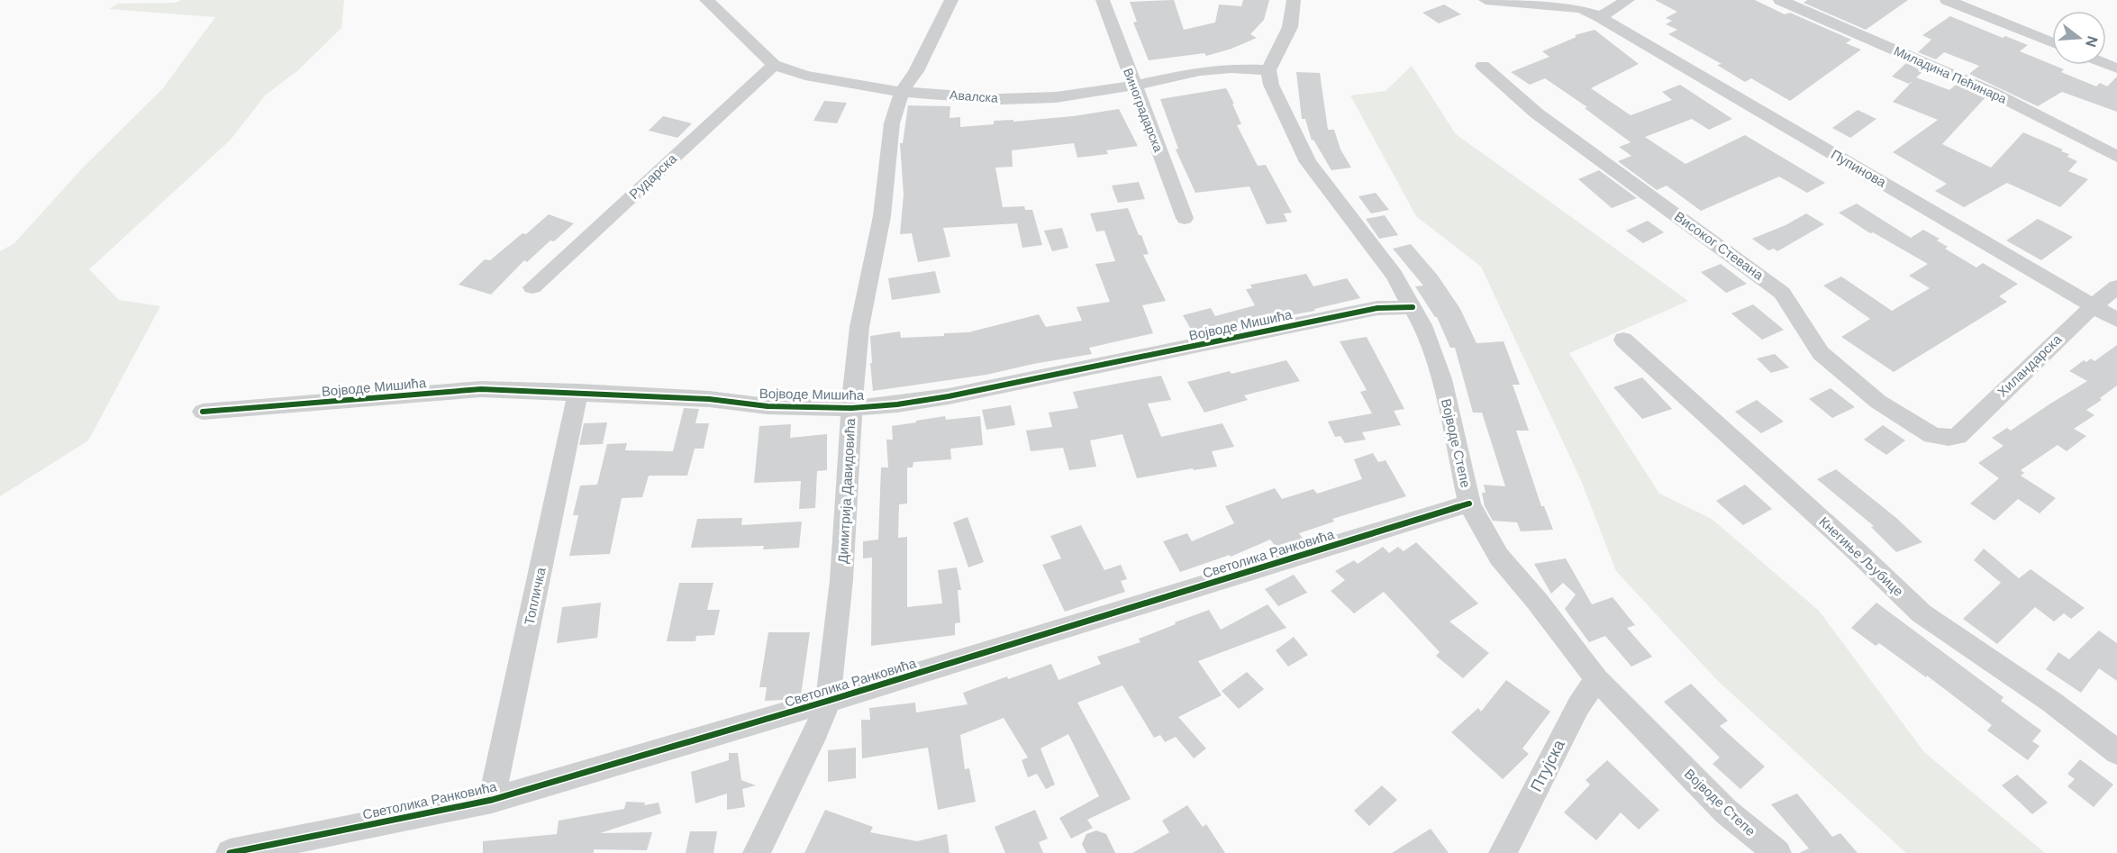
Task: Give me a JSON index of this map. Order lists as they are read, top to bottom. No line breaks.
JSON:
{"streets":{"street":["Миладина Пећинара","Авалска","Виноградарска","Пупинова","Рударска","Високог Стевана","Војводе Мишића","Хиландарска","Војводе Степе","Димитрија Давидовића","Светолика Ранковића","Кнегиње Љубице","Топличка","Птујска"]},"crossings":[["Авалска","Виноградарска"],["Авалска","Рударска"],["Авалска","Војводе Степе"],["Авалска","Димитрија Давидовића"],["Пупинова","Хиландарска"],["Високог Стевана","Хиландарска"],["Војводе Мишића","Војводе Степе"],["Војводе Мишића","Димитрија Давидовића"],["Војводе Мишића","Топличка"],["Војводе Степе","Светолика Ранковића"],["Војводе Степе","Птујска"],["Димитрија Давидовића","Светолика Ранковића"],["Светолика Ранковића","Топличка"]],"north":"right"}
